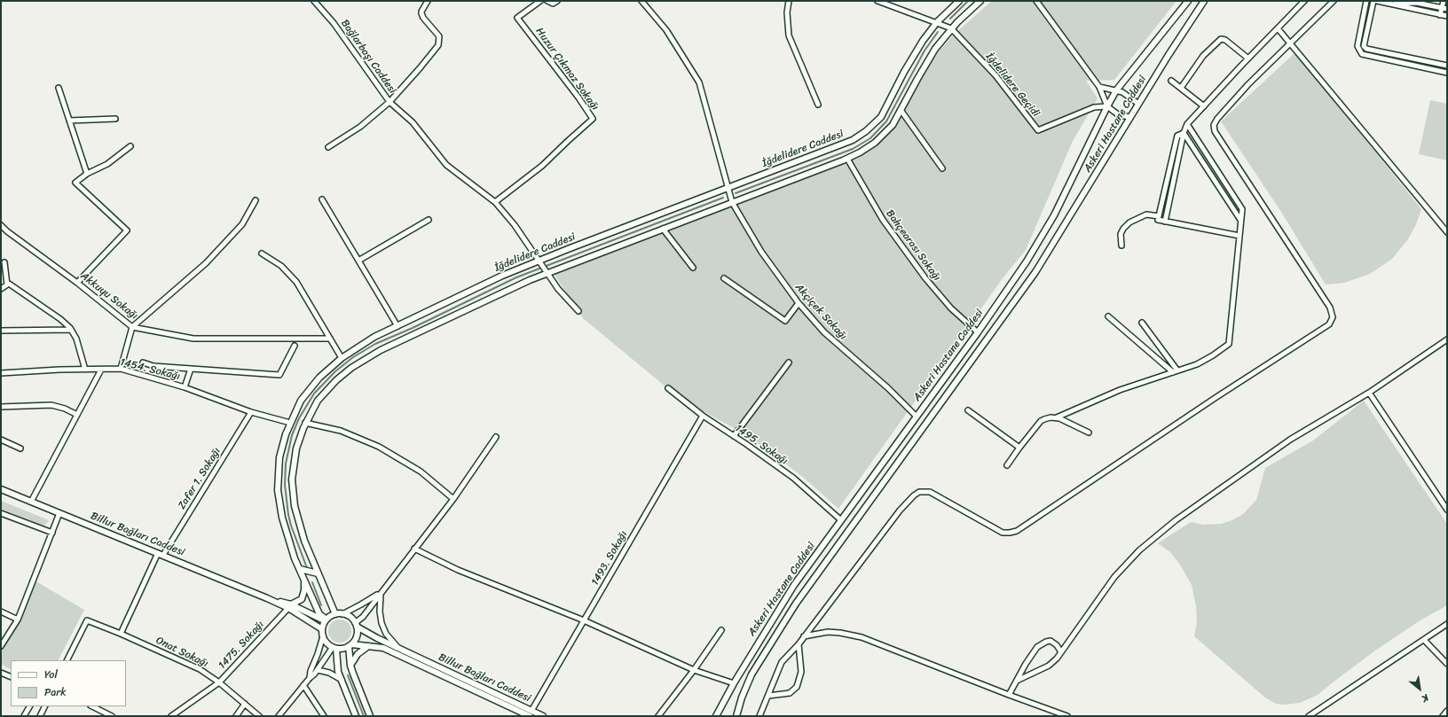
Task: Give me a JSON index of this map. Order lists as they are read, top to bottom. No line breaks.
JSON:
{"streets":{"street":["Bağlarbaşı Caddesi","Huzur Çıkmaz Sokağı","İğdelidere Geçidi","Askeri Hastane Caddesi","İğdelidere Caddesi","Bahçearası Sokağı","Akkuyu Sokağı","Akçiçek Sokağı","1454. Sokağı","1495. Sokağı","Zafer 1. Sokağı","Billur Bağları Caddesi","1493. Sokağı","1475. Sokağı","Onat Sokağı"]},"crossings":[["Bağlarbaşı Caddesi","Huzur Çıkmaz Sokağı"],["Bağlarbaşı Caddesi","İğdelidere Caddesi"],["İğdelidere Geçidi","Askeri Hastane Caddesi"],["Askeri Hastane Caddesi","Bahçearası Sokağı"],["Askeri Hastane Caddesi","Akçiçek Sokağı"],["Askeri Hastane Caddesi","1495. Sokağı"],["İğdelidere Caddesi","Akçiçek Sokağı"],["İğdelidere Caddesi","1454. Sokağı"],["1454. Sokağı","Zafer 1. Sokağı"],["1495. Sokağı","1493. Sokağı"],["Zafer 1. Sokağı","Billur Bağları Caddesi"],["Zafer 1. Sokağı","Onat Sokağı"],["Billur Bağları Caddesi","1493. Sokağı"],["Billur Bağları Caddesi","1475. Sokağı"],["1475. Sokağı","Onat Sokağı"]],"legend":["Yol","Park"],"north":"bottom right"}
